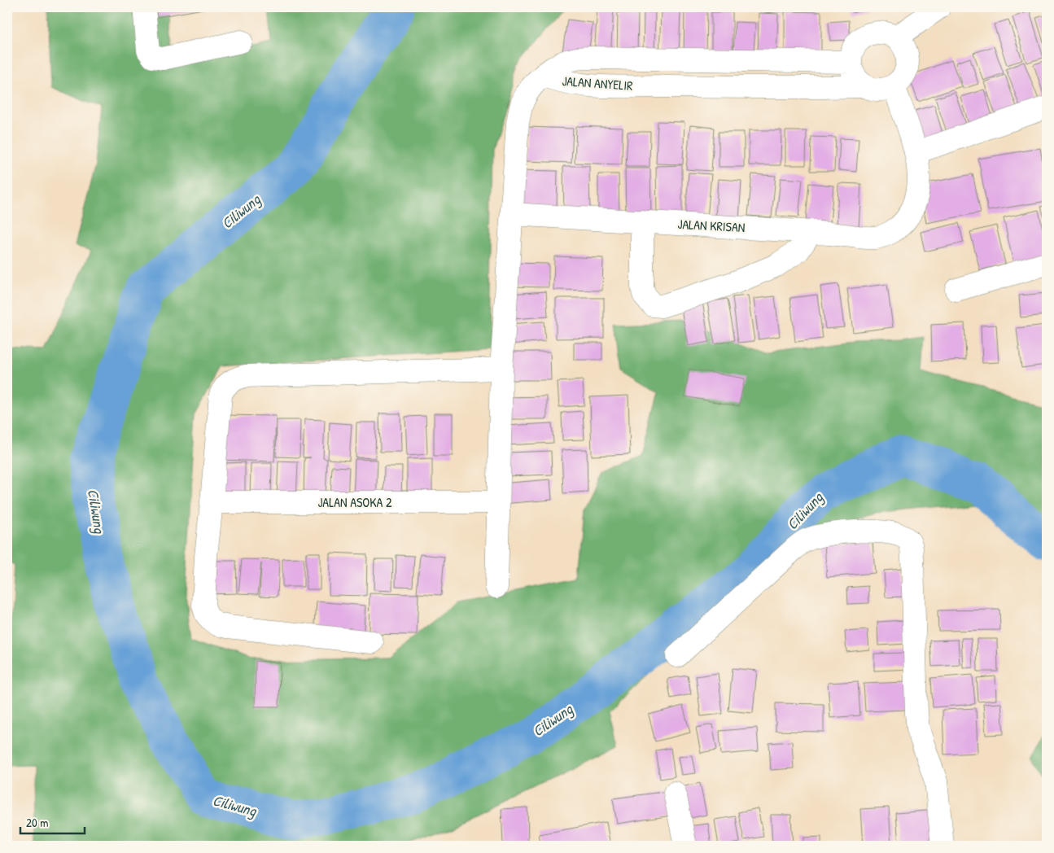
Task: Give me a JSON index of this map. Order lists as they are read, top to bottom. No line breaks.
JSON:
{"streets":{"street":["JALAN ANYELIR","JALAN KRISAN","JALAN ASOKA 2"]},"water":["Ciliwung"],"scale_bar":"20 m"}
